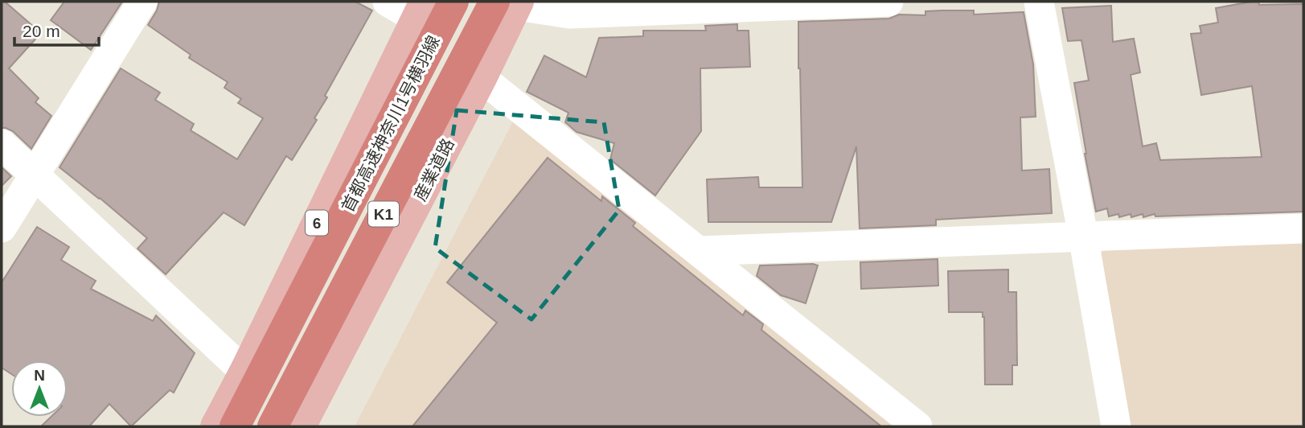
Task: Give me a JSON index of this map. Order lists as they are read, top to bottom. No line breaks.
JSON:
{"streets":{"highway":["首都高速神奈川1号横羽線","K1"],"main road":["産業道路","6"]},"crossings":[["首都高速神奈川1号横羽線","産業道路"]],"scale_bar":"20 m","north":"top"}
